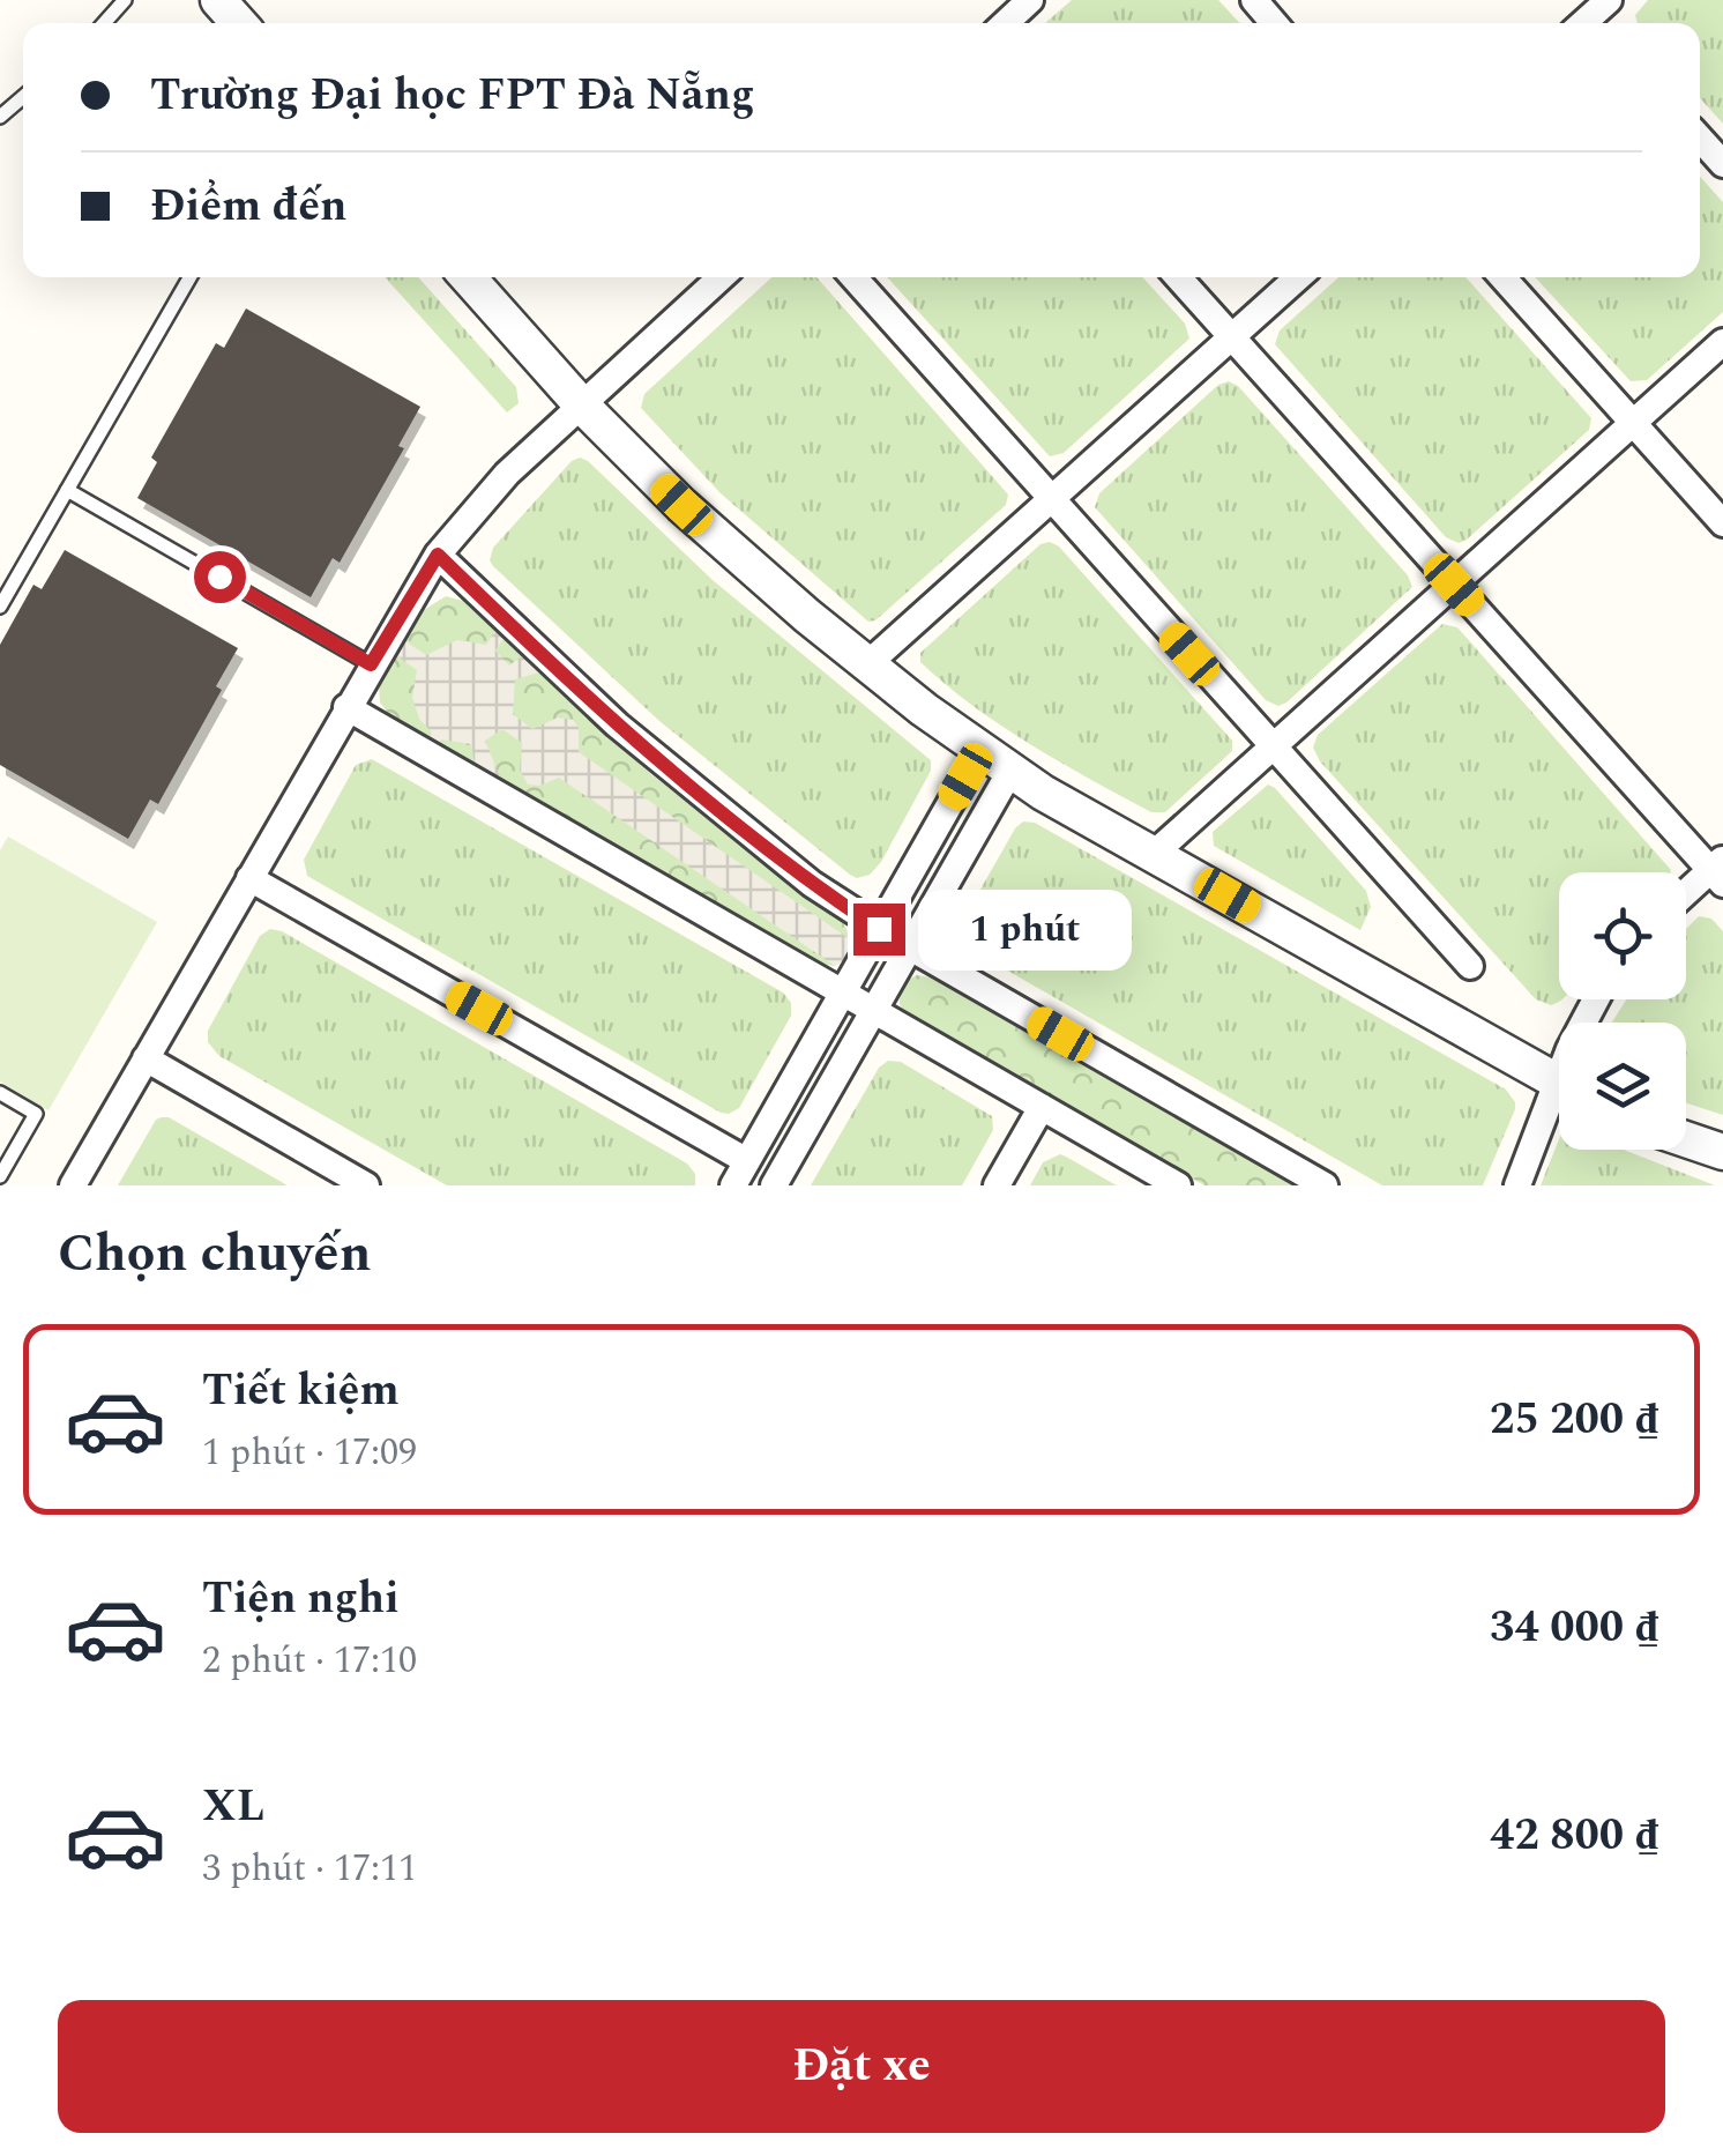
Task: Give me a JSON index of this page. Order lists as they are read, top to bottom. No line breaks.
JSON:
{"page":{"banner":["Trường Đại học FPT Đà Nẵng","Điểm đến"],"bubble":"1 phút","heading":"Chọn chuyến","list":[{"name":"Tiết kiệm","note":"1 phút · 17:09","value":"25 200 ₫"},{"name":"Tiện nghi","note":"2 phút · 17:10","value":"34 000 ₫"},{"name":"XL","note":"3 phút · 17:11","value":"42 800 ₫"}],"buttons":"Đặt xe"}}
